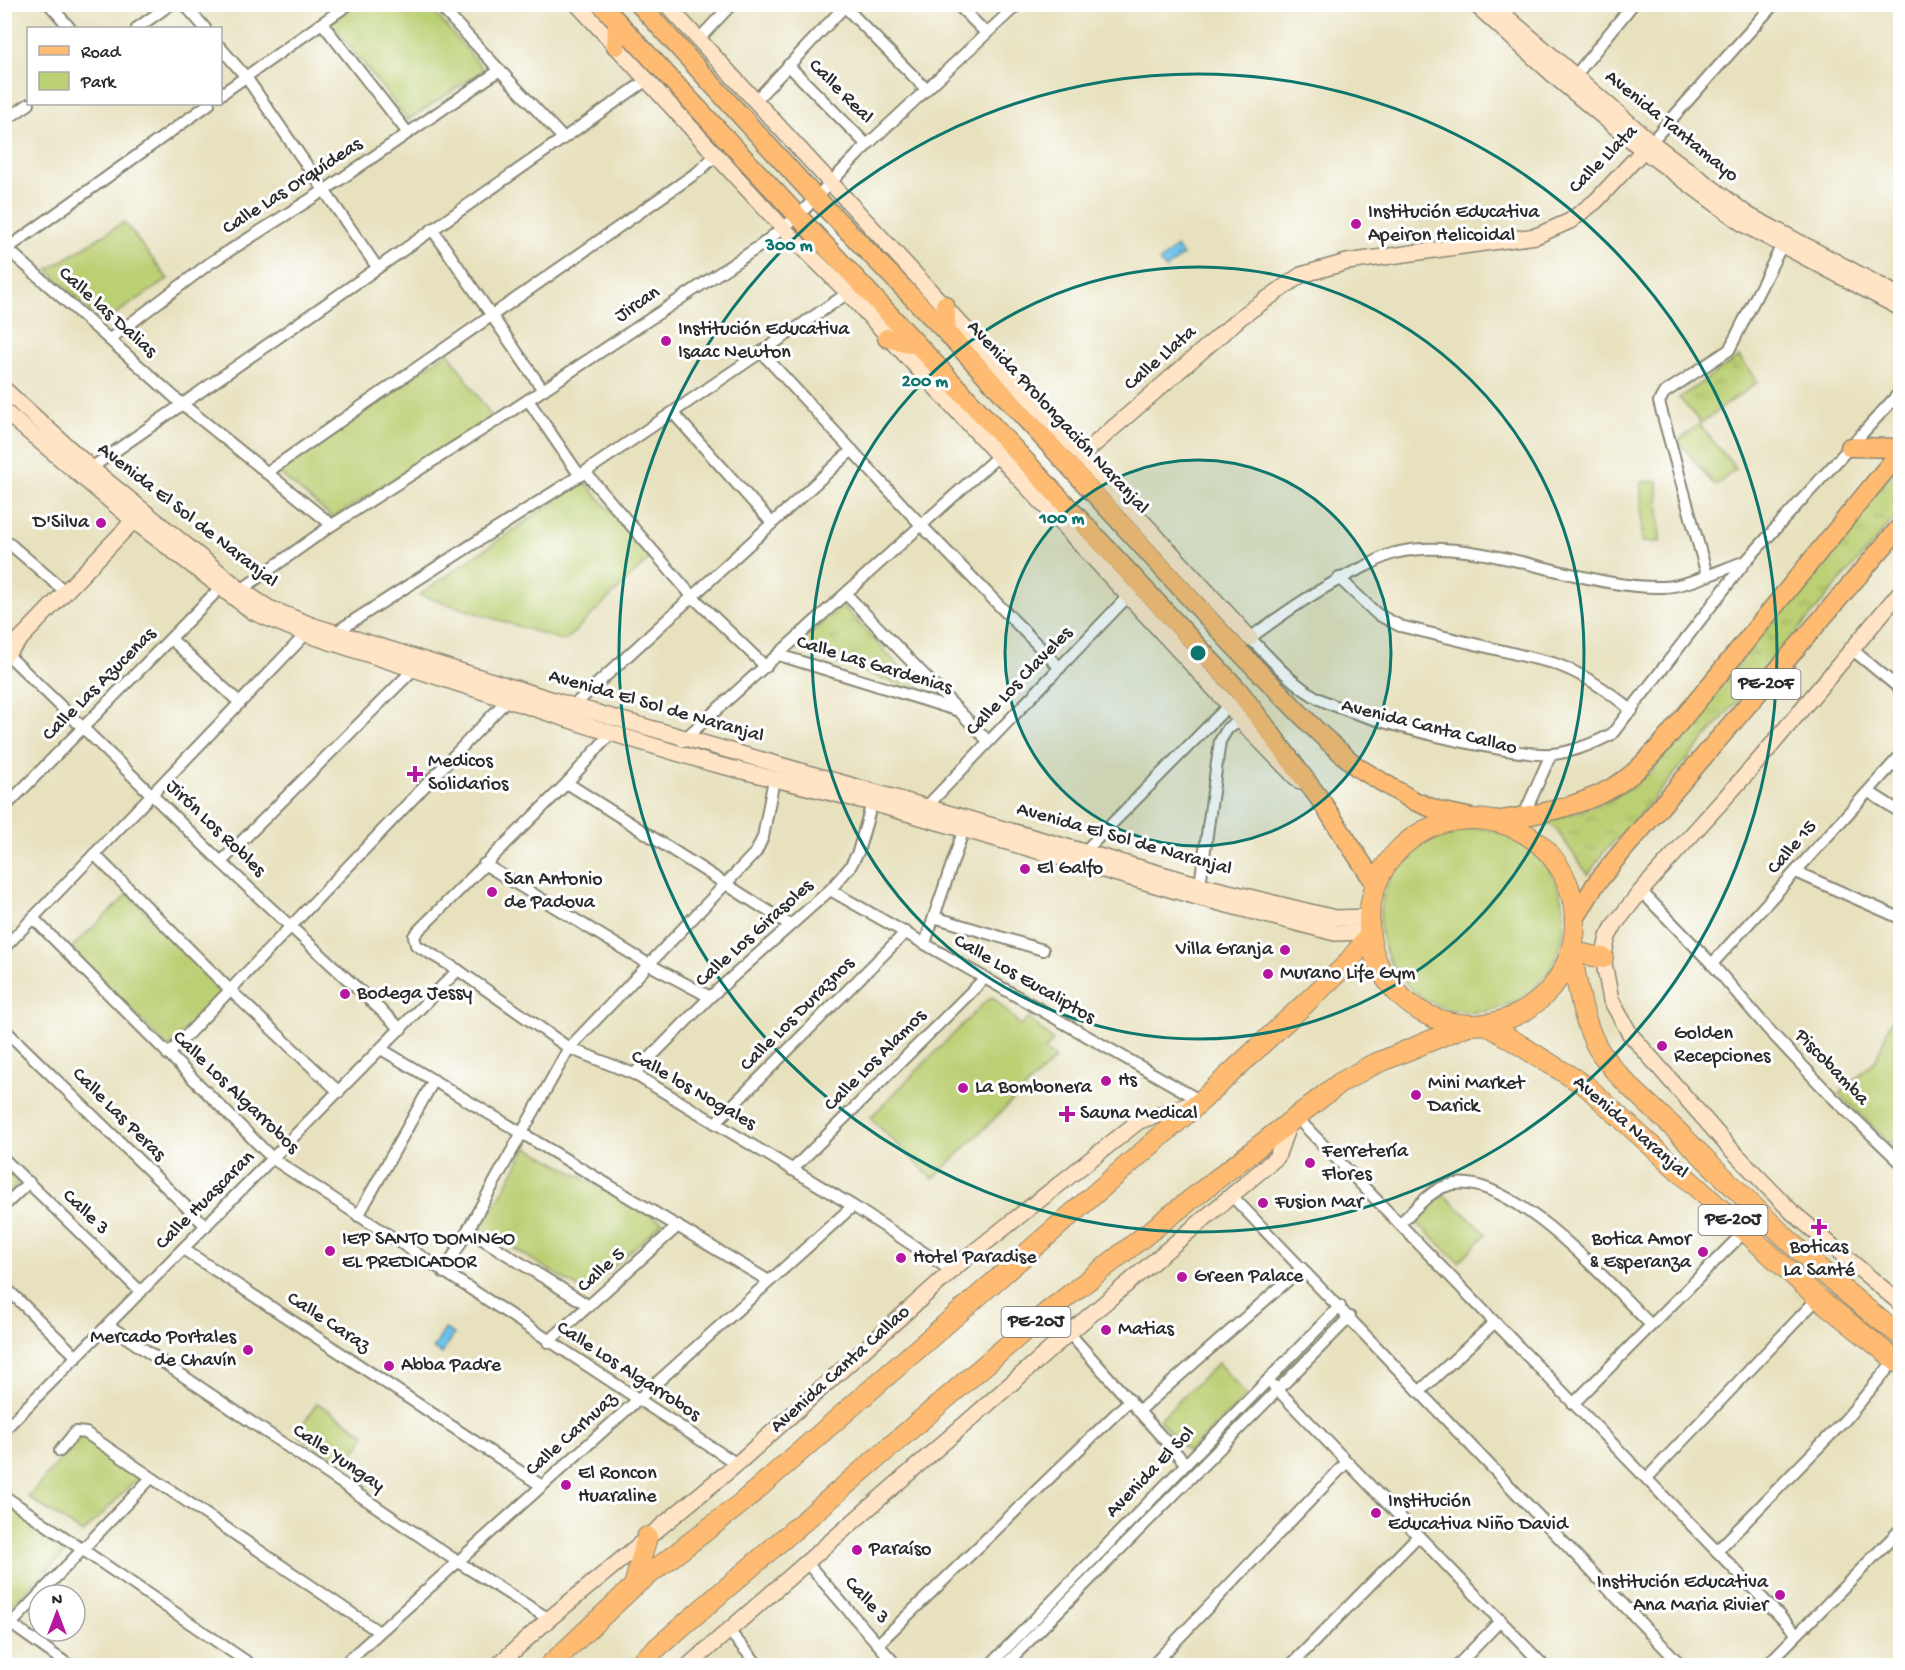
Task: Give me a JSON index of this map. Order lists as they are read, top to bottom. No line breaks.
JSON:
{"streets":{"highway":["PE-20F","Avenida Canta Callao","Avenida Naranjal","PE-20J"],"main road":["Avenida Prolongación Naranjal"],"street":["Calle Real","Avenida Tantamayo","Calle Llata","Calle Las Orquídeas","Jircan","Calle las Dalias","Avenida El Sol de Naranjal","Calle Las Gardenias","Calle Los Claveles","Calle Las Azucenas","Jirón Los Robles","Calle 15","Calle Los Girasoles","Calle Los Eucaliptos","Calle Los Duraznos","Calle Los Alamos","Piscobamba","Calle los Nogales","Calle Los Algarrobos","Calle Las Peras","Calle Huascaran","Calle 3","Calle 5","Calle Caraz","Calle Carhuaz","Calle Yungay","Avenida El Sol"]},"crossings":[["Calle Real","Jircan"],["Avenida Tantamayo","Calle Llata"],["Calle Llata","Avenida Prolongación Naranjal"],["Calle Las Orquídeas","Calle las Dalias"],["Jircan","Calle las Dalias"],["Jircan","Avenida Prolongación Naranjal"],["Jircan","Avenida El Sol de Naranjal"],["Avenida Prolongación Naranjal","Avenida El Sol de Naranjal"],["Avenida Prolongación Naranjal","PE-20F"],["Avenida Prolongación Naranjal","Avenida Canta Callao"],["Avenida Prolongación Naranjal","Avenida Naranjal"],["Avenida Prolongación Naranjal","PE-20J"],["Avenida El Sol de Naranjal","Calle Los Claveles"],["Avenida El Sol de Naranjal","PE-20F"],["Avenida El Sol de Naranjal","Calle Las Azucenas"],["Avenida El Sol de Naranjal","Avenida Canta Callao"],["Avenida El Sol de Naranjal","Calle Los Girasoles"],["Avenida El Sol de Naranjal","Avenida Naranjal"],["Avenida El Sol de Naranjal","PE-20J"],["PE-20F","Avenida Canta Callao"],["PE-20F","Avenida Naranjal"],["PE-20F","PE-20J"],["Calle Las Azucenas","Jirón Los Robles"],["Avenida Canta Callao","Calle Los Eucaliptos"],["Avenida Canta Callao","Calle los Nogales"],["Avenida Canta Callao","Calle Los Algarrobos"],["Avenida Canta Callao","Avenida Naranjal"],["Avenida Canta Callao","PE-20J"],["Avenida Canta Callao","Calle Yungay"],["Jirón Los Robles","Calle Huascaran"],["Calle 15","Piscobamba"],["Calle Los Girasoles","Calle Los Eucaliptos"],["Calle Los Girasoles","Calle los Nogales"],["Calle Los Eucaliptos","Calle Los Duraznos"],["Calle Los Eucaliptos","Calle Los Alamos"],["Calle Los Duraznos","Calle los Nogales"],["Calle Los Alamos","Calle los Nogales"],["Calle los Nogales","Calle Huascaran"],["Calle los Nogales","Calle Carhuaz"],["Calle Los Algarrobos","Calle Huascaran"],["Calle Los Algarrobos","Calle 5"],["Calle Los Algarrobos","Calle Carhuaz"],["Calle Las Peras","Calle Huascaran"],["Avenida Naranjal","PE-20J"],["Calle Huascaran","Calle 3"],["Calle Huascaran","Calle Caraz"],["Calle Huascaran","Calle Yungay"],["Calle Caraz","Calle Carhuaz"],["Calle Carhuaz","Calle Yungay"]],"places":{"other":["Institución Educativa Apeiron Helicoidal","Institución Educativa Isaac Newton","D'Silva","El Galfo","San Antonio de Padova","Villa Granja","Murano Life Gym","Bodega Jessy","Golden Recepciones","Hs","La Bombonera","Mini Market Darick","Ferretería Flores","Fusion Mar","IEP SANTO DOMINGO EL PREDICADOR","Botica Amor & Esperanza","Hotel Paradise","Green Palace","Matias","Mercado Portales de Chavín","Abba Padre","El Roncon Huaraline","Institución Educativa Niño David","Paraíso","Institución Educativa Ana Maria Rivier"],"health":["Medicos Solidarios","Sauna Medical","Boticas La Santé"]},"legend":["Road","Park"],"north":"top","rings":["300 m","200 m","100 m"]}
